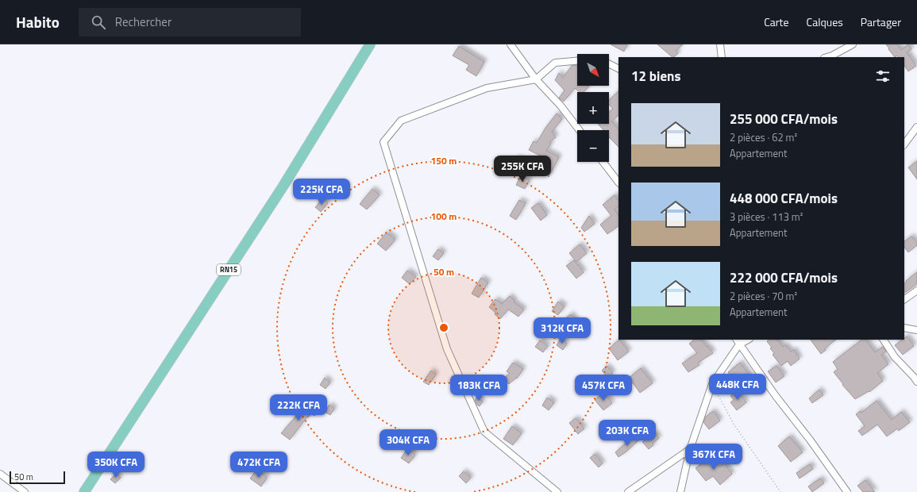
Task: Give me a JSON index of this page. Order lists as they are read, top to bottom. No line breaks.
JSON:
{"streets":{"main road":["RN15"]},"scale_bar":"50 m","north":"bottom right","page":{"header":"Habito","search":"Rechercher","nav":["Carte","Calques","Partager"],"map_buttons":["+","−"],"heading":"12 biens","list":[{"name":"255 000 CFA/mois","note":"2 pièces · 62 m² · Appartement"},{"name":"448 000 CFA/mois","note":"3 pièces · 113 m² · Appartement"},{"name":"222 000 CFA/mois","note":"2 pièces · 70 m² · Appartement"}],"price":["255K CFA","225K CFA","312K CFA","448K CFA","183K CFA","457K CFA","222K CFA","203K CFA","304K CFA","367K CFA","350K CFA","472K CFA"],"scale":"50 m"},"rings":["150 m","100 m","50 m"]}
